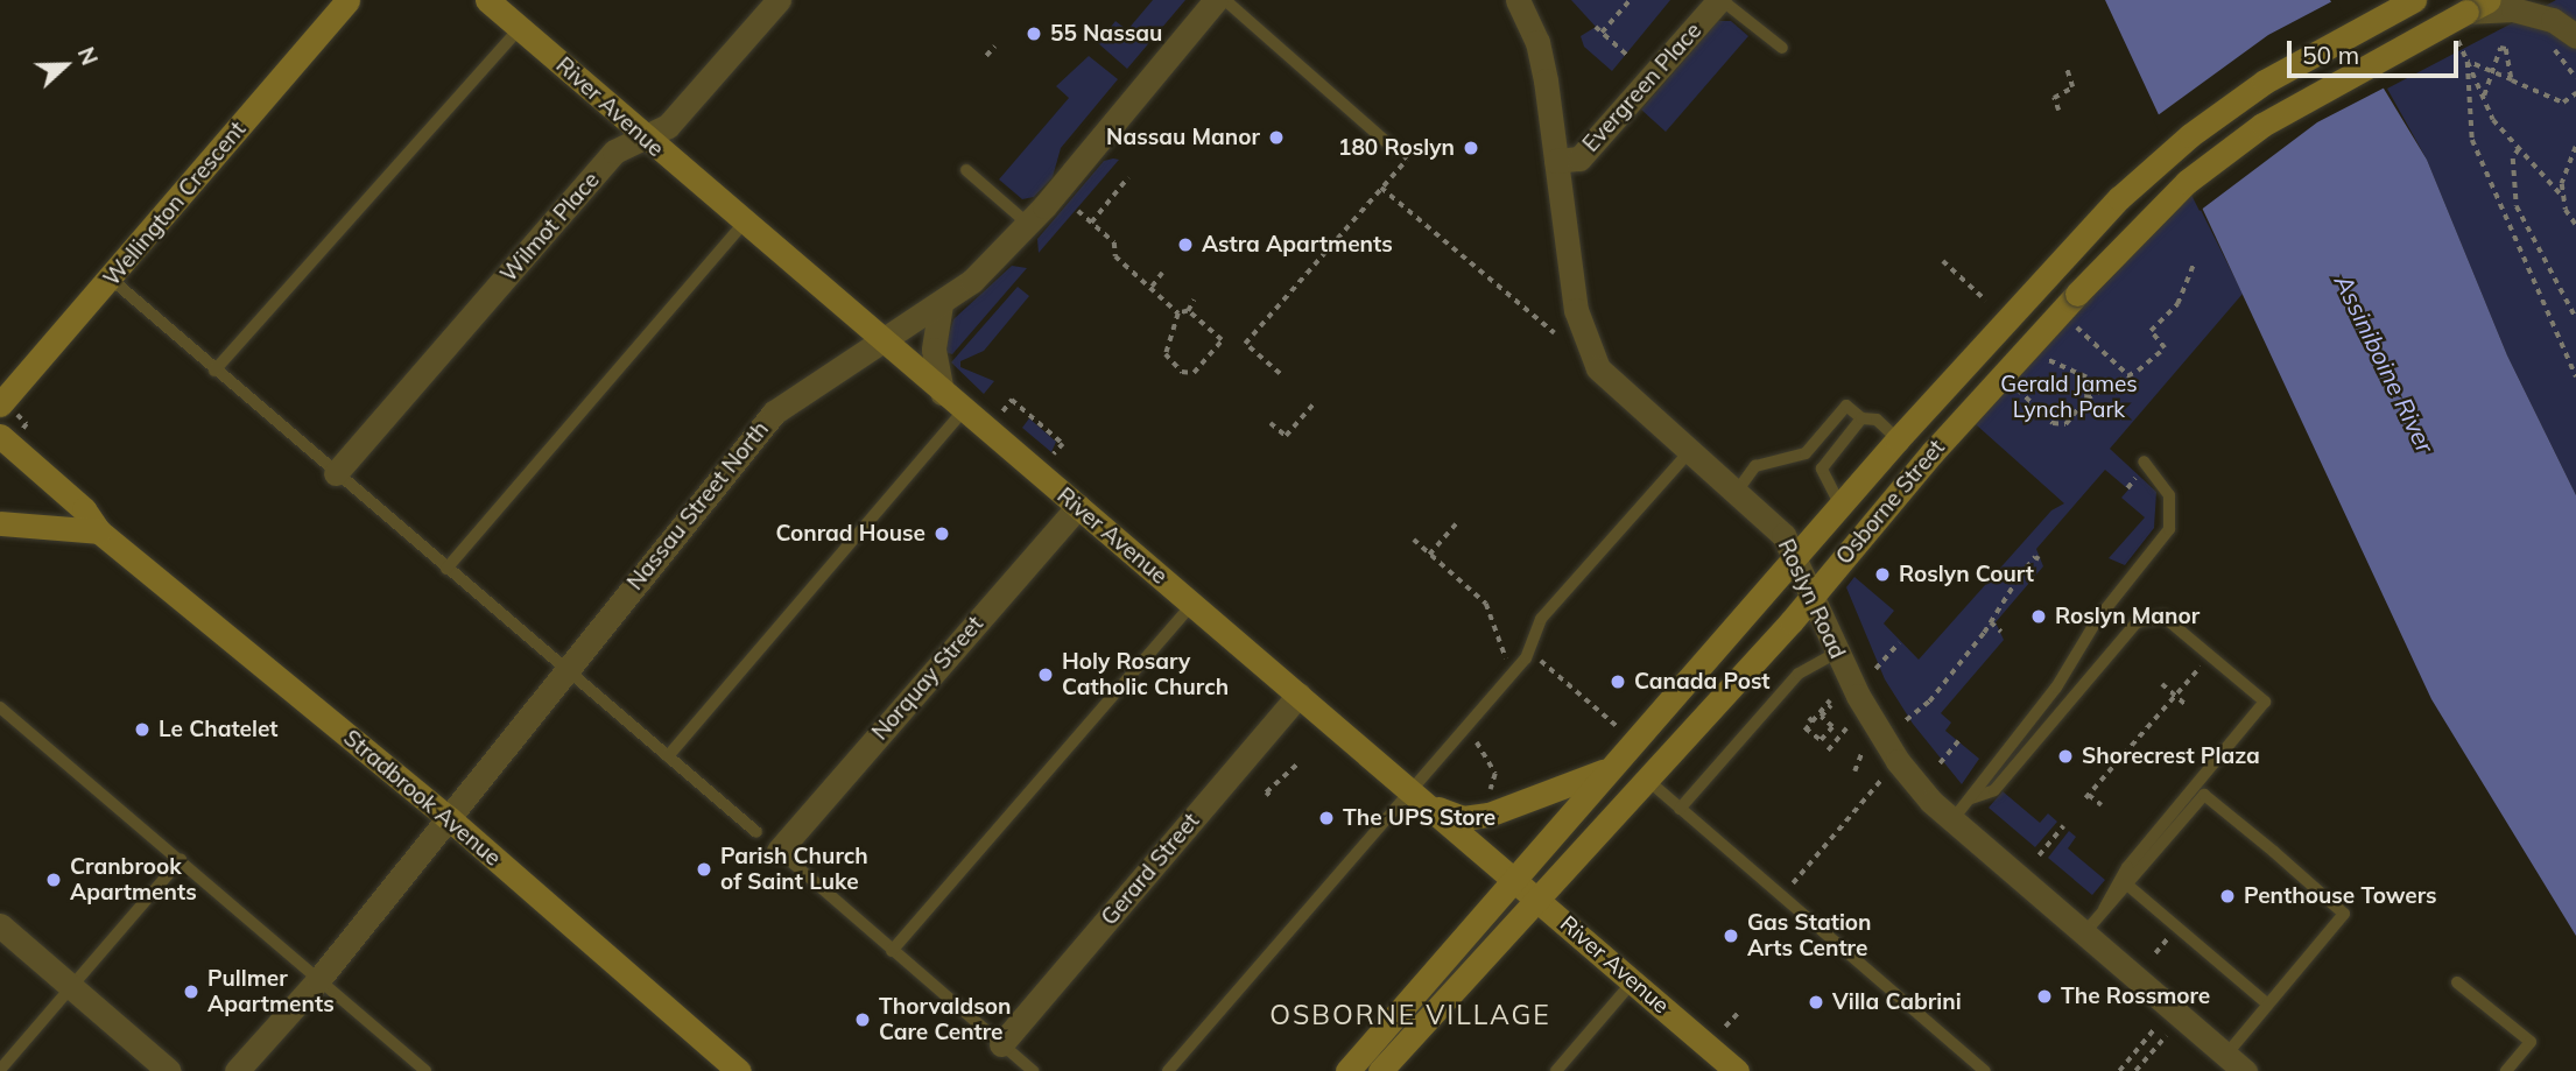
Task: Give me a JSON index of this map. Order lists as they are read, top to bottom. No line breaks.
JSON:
{"streets":{"main road":["River Avenue","Wellington Crescent","Osborne Street","Stradbrook Avenue"],"street":["Evergreen Place","Wilmot Place","Nassau Street North","Roslyn Road","Norquay Street","Gerard Street"]},"crossings":[["Evergreen Place","Roslyn Road"],["River Avenue","Wilmot Place"],["River Avenue","Osborne Street"],["River Avenue","Nassau Street North"],["River Avenue","Norquay Street"],["River Avenue","Gerard Street"],["Osborne Street","Roslyn Road"],["Nassau Street North","Stradbrook Avenue"]],"districts":["OSBORNE VILLAGE"],"water":["Assiniboine River"],"parks":["Gerald James Lynch Park"],"places":["55 Nassau","Nassau Manor","180 Roslyn","Astra Apartments","Conrad House","Roslyn Court","Roslyn Manor","Holy Rosary Catholic Church","Canada Post","Le Chatelet","Shorecrest Plaza","The UPS Store","Parish Church of Saint Luke","Cranbrook Apartments","Penthouse Towers","Gas Station Arts Centre","Pullmer Apartments","The Rossmore","Villa Cabrini","Thorvaldson Care Centre"],"scale_bar":"50 m","north":"right"}
